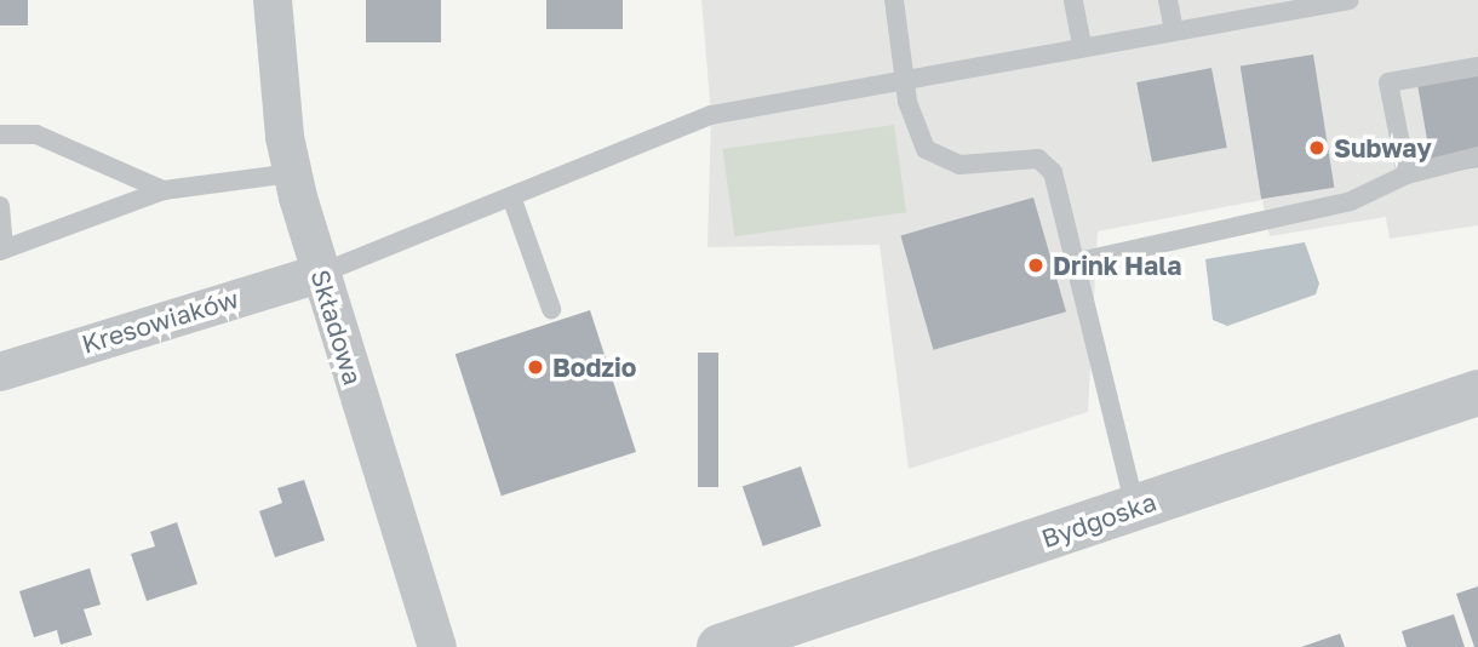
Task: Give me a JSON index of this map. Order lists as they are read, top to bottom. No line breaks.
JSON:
{"streets":{"street":["Kresowiaków","Składowa","Bydgoska"]},"crossings":[["Kresowiaków","Składowa"]],"places":["Subway","Drink Hala","Bodzio"]}
